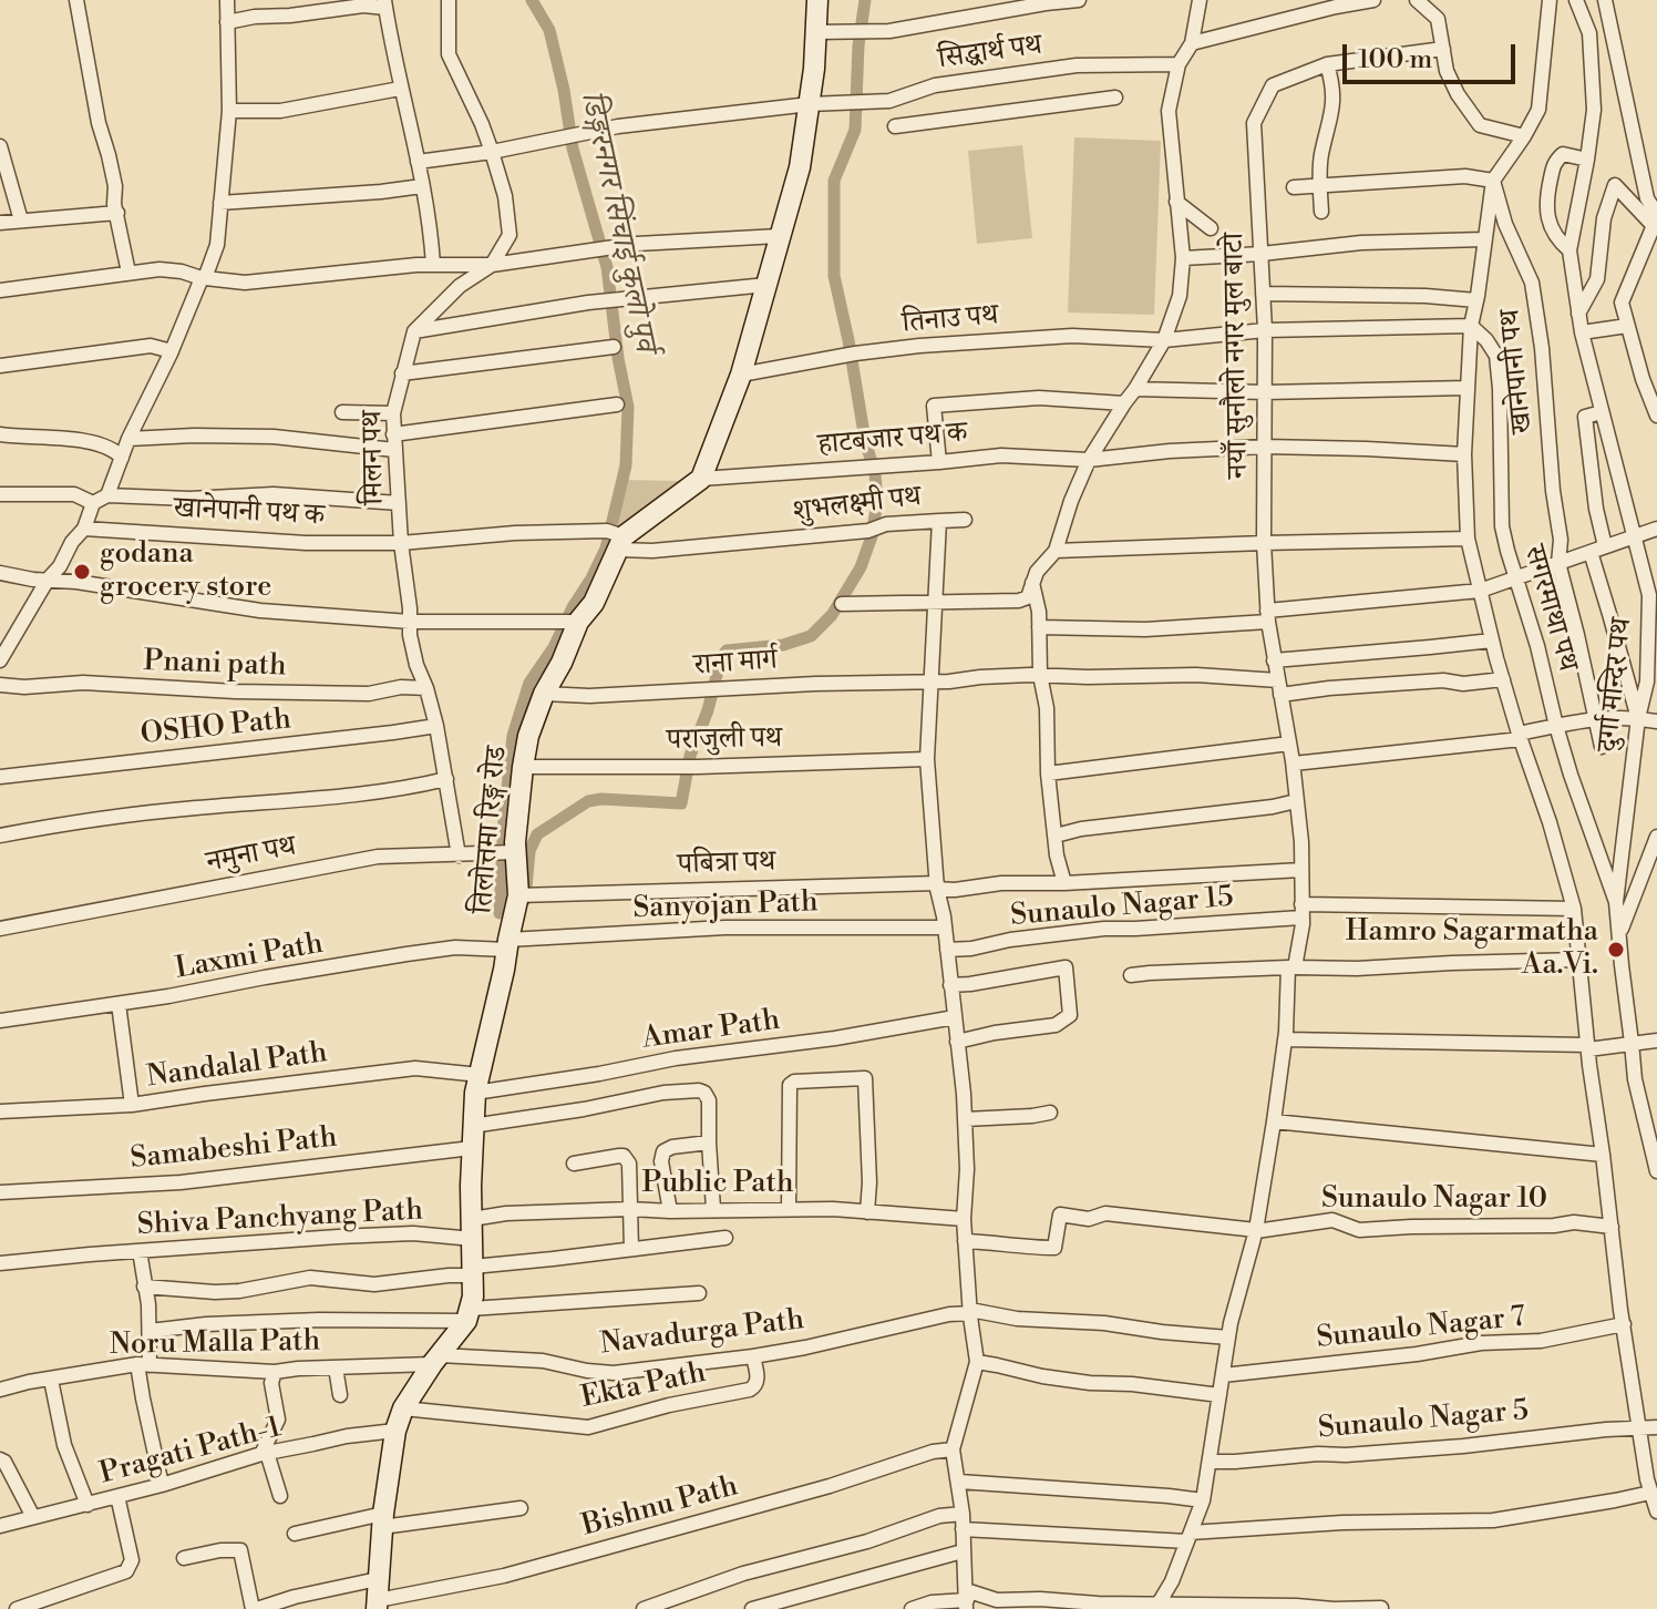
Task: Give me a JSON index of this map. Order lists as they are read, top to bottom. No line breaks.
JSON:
{"streets":{"street":["सिद्धार्थ पथ","तिनाउ पथ","नयाँ सुनौलो नगर मुल बाटो","खानेपानी पथ","हाटबजार पथ क","मिलन पथ","शुभलक्ष्मी पथ","खानेपानी पथ क","सगरमाथा पथ","राना मार्ग","Pnani path","दुर्गा मन्दिर पथ","OSHO Path","पराजुली पथ","तिलोत्तमा रिङ्ग रोड","नमुना पथ","पबित्रा पथ","Sanyojan Path","Sunaulo Nagar 15","Laxmi Path","Amar Path","Nandalal Path","Samabeshi Path","Public Path","Sunaulo Nagar 10","Shiva Panchyang Path","Sunaulo Nagar 7","Navadurga Path","Noru Malla Path","Ekta Path","Sunaulo Nagar 5","Pragati Path-1","Bishnu Path"]},"crossings":[["तिनाउ पथ","नयाँ सुनौलो नगर मुल बाटो"],["तिनाउ पथ","सगरमाथा पथ"],["नयाँ सुनौलो नगर मुल बाटो","हाटबजार पथ क"],["नयाँ सुनौलो नगर मुल बाटो","राना मार्ग"],["नयाँ सुनौलो नगर मुल बाटो","पबित्रा पथ"],["नयाँ सुनौलो नगर मुल बाटो","Sunaulo Nagar 15"],["नयाँ सुनौलो नगर मुल बाटो","Sunaulo Nagar 10"],["नयाँ सुनौलो नगर मुल बाटो","Sunaulo Nagar 7"],["नयाँ सुनौलो नगर मुल बाटो","Navadurga Path"],["नयाँ सुनौलो नगर मुल बाटो","Sunaulo Nagar 5"],["हाटबजार पथ क","तिलोत्तमा रिङ्ग रोड"],["मिलन पथ","खानेपानी पथ क"],["मिलन पथ","Pnani path"],["मिलन पथ","OSHO Path"],["मिलन पथ","नमुना पथ"],["शुभलक्ष्मी पथ","खानेपानी पथ क"],["शुभलक्ष्मी पथ","राना मार्ग"],["शुभलक्ष्मी पथ","पराजुली पथ"],["शुभलक्ष्मी पथ","तिलोत्तमा रिङ्ग रोड"],["शुभलक्ष्मी पथ","पबित्रा पथ"],["शुभलक्ष्मी पथ","Sanyojan Path"],["शुभलक्ष्मी पथ","Sunaulo Nagar 15"],["शुभलक्ष्मी पथ","Amar Path"],["शुभलक्ष्मी पथ","Public Path"],["शुभलक्ष्मी पथ","Sunaulo Nagar 10"],["शुभलक्ष्मी पथ","Navadurga Path"],["खानेपानी पथ क","तिलोत्तमा रिङ्ग रोड"],["सगरमाथा पथ","दुर्गा मन्दिर पथ"],["राना मार्ग","तिलोत्तमा रिङ्ग रोड"],["पराजुली पथ","तिलोत्तमा रिङ्ग रोड"],["तिलोत्तमा रिङ्ग रोड","नमुना पथ"],["तिलोत्तमा रिङ्ग रोड","पबित्रा पथ"],["तिलोत्तमा रिङ्ग रोड","Sanyojan Path"],["तिलोत्तमा रिङ्ग रोड","Laxmi Path"],["तिलोत्तमा रिङ्ग रोड","Amar Path"],["तिलोत्तमा रिङ्ग रोड","Nandalal Path"],["तिलोत्तमा रिङ्ग रोड","Samabeshi Path"],["तिलोत्तमा रिङ्ग रोड","Public Path"],["तिलोत्तमा रिङ्ग रोड","Shiva Panchyang Path"],["Sanyojan Path","Laxmi Path"],["Amar Path","Nandalal Path"],["Public Path","Shiva Panchyang Path"],["Navadurga Path","Noru Malla Path"],["Navadurga Path","Ekta Path"]],"water":["डिङ्गरनगर सिंचाई कुलो पुर्व"],"places":["godana grocery store","Hamro Sagarmatha Aa.Vi."],"scale_bar":"100 m"}
